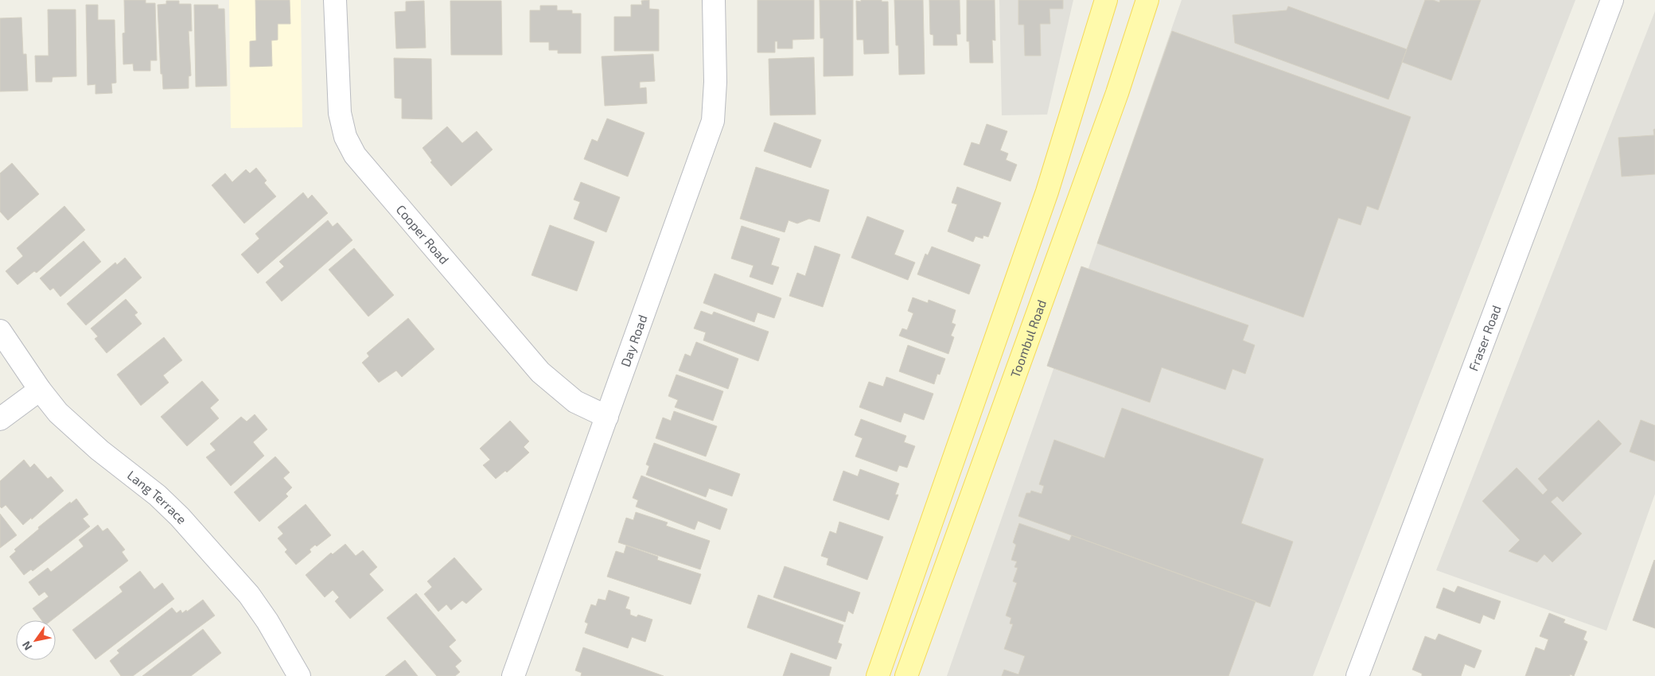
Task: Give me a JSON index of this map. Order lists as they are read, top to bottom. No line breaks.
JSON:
{"streets":{"main road":["Toombul Road"],"street":["Cooper Road","Fraser Road","Day Road","Lang Terrace"]},"crossings":[["Cooper Road","Day Road"]],"north":"bottom left"}
